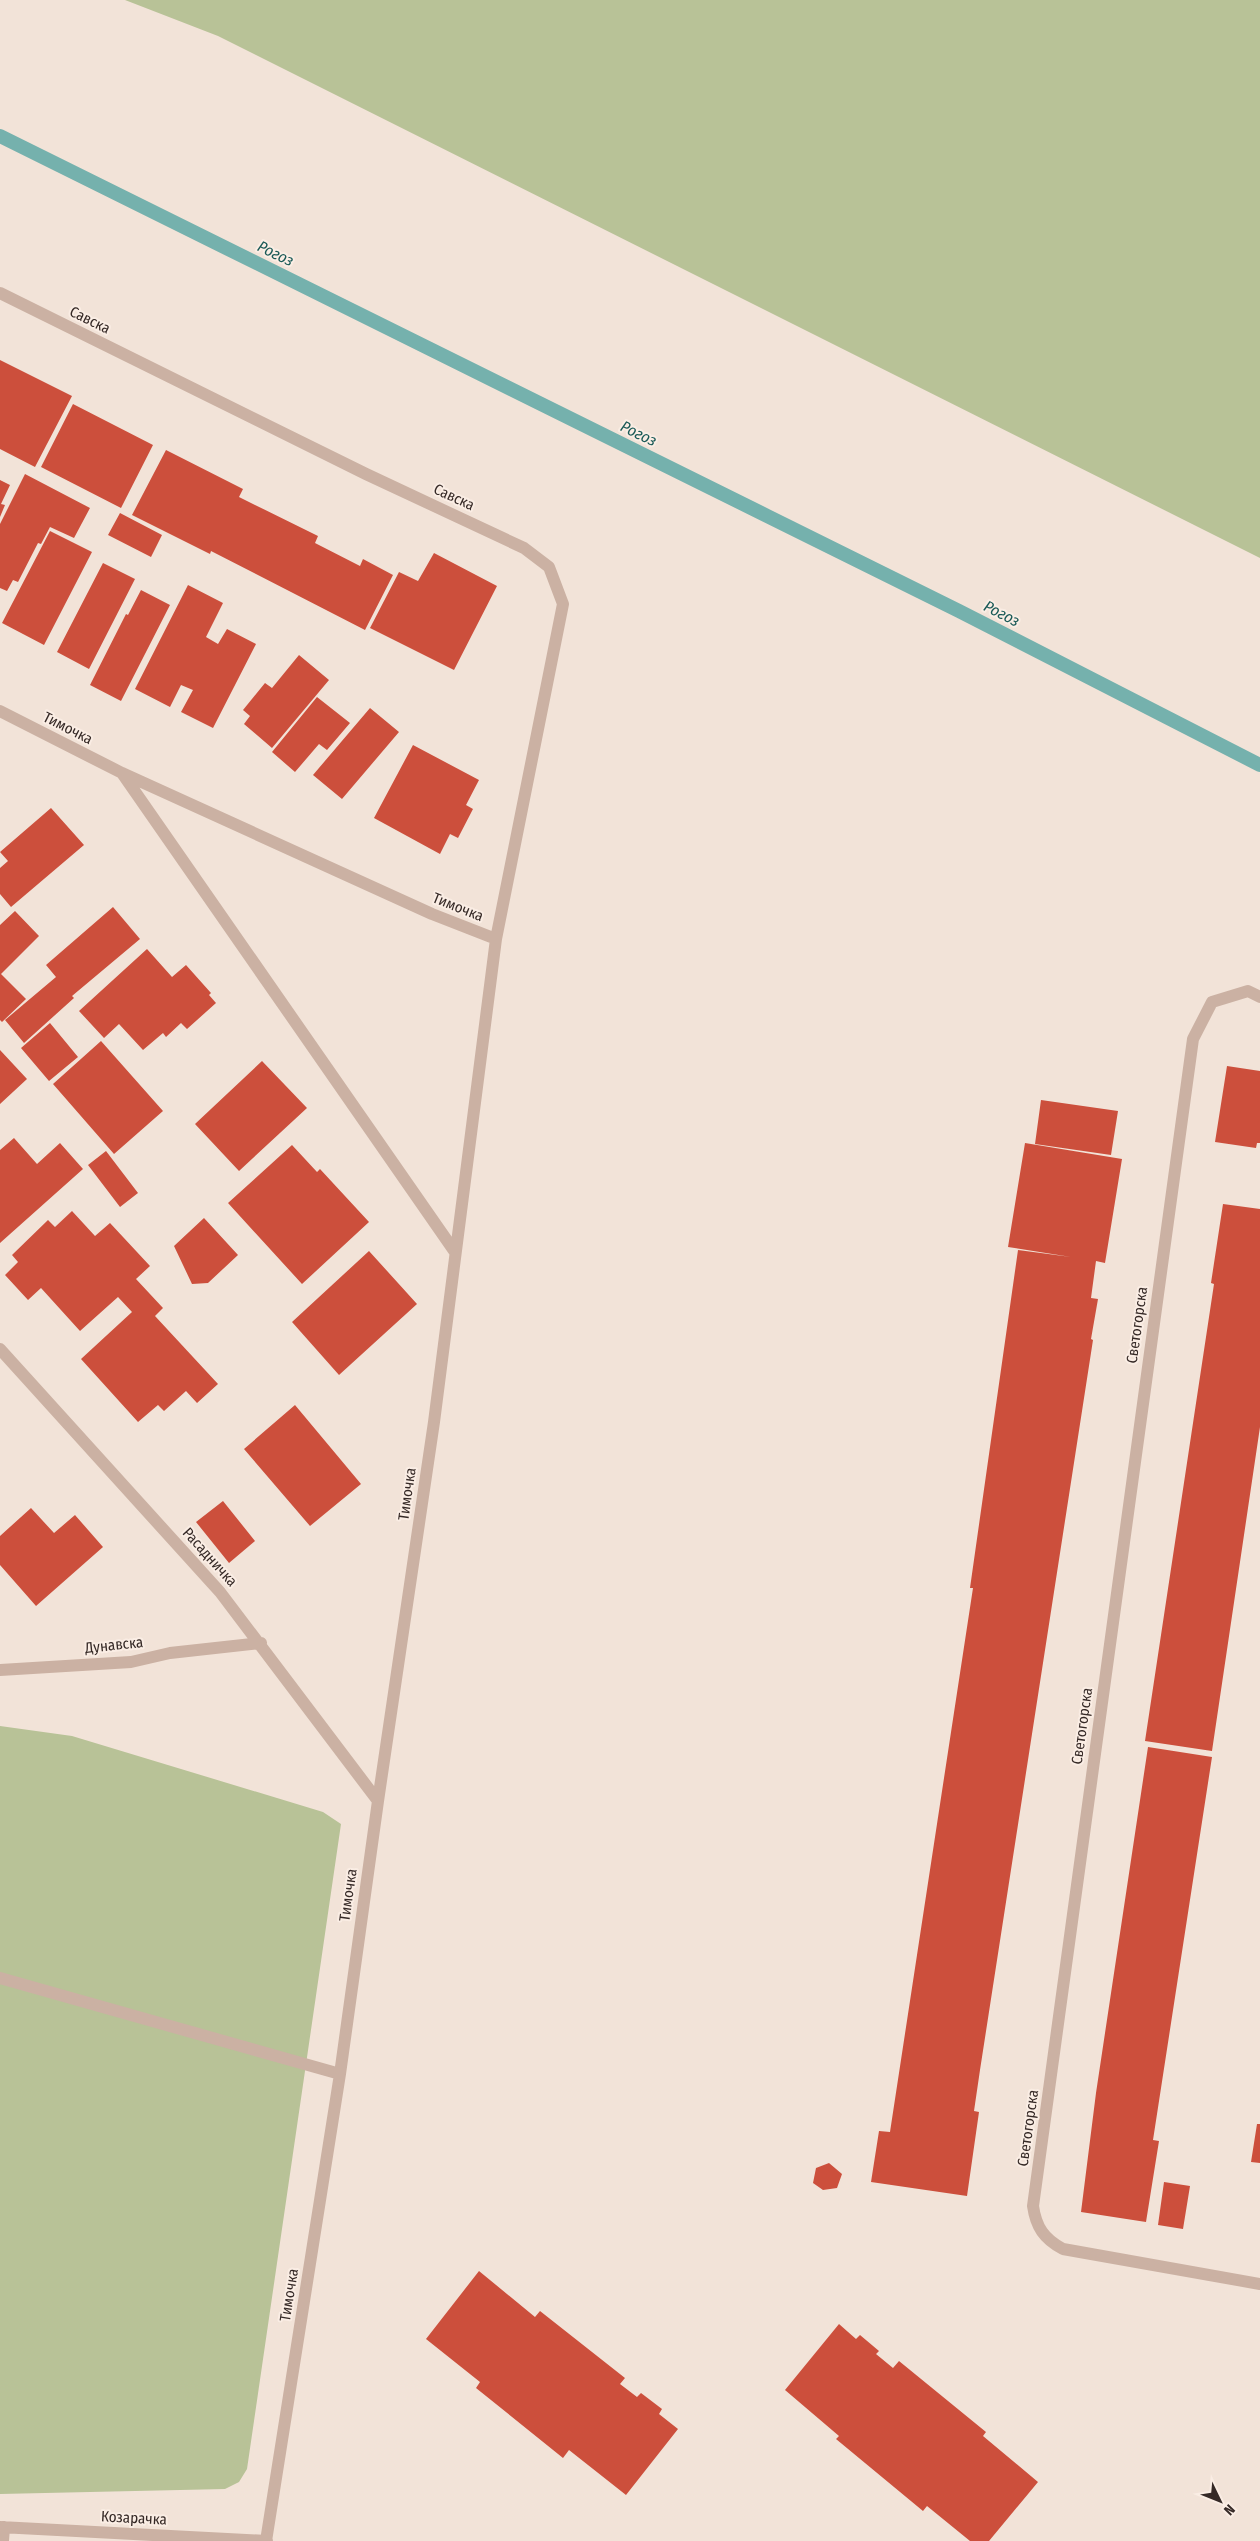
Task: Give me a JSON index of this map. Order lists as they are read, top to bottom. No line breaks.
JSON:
{"streets":{"street":["Савска","Тимочка","Светогорска","Расадничка","Дунавска","Козарачка"]},"crossings":[["Савска","Тимочка"],["Тимочка","Расадничка"],["Тимочка","Козарачка"],["Расадничка","Дунавска"]],"water":["Рогоз"],"north":"bottom right"}
